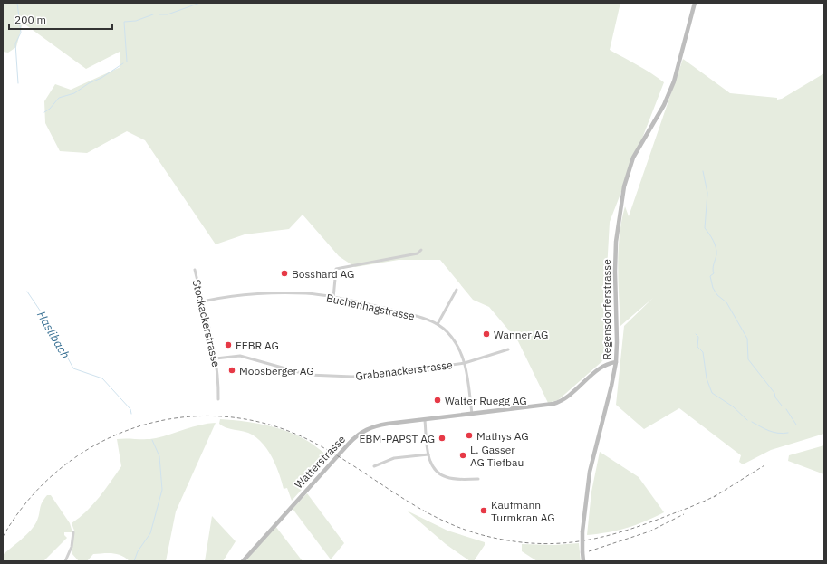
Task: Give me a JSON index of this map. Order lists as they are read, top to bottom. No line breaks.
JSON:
{"streets":{"street":["Buchenhagstrasse","Regensdorferstrasse","Stockackerstrasse","Grabenackerstrasse","Watterstrasse"]},"crossings":[["Buchenhagstrasse","Stockackerstrasse"],["Buchenhagstrasse","Grabenackerstrasse"],["Buchenhagstrasse","Watterstrasse"],["Regensdorferstrasse","Watterstrasse"],["Stockackerstrasse","Grabenackerstrasse"]],"water":["Haslibach"],"places":["Bosshard AG","Wanner AG","FEBR AG","Moosberger AG","Walter Ruegg AG","Mathys AG","EBM-PAPST AG","L. Gasser AG Tiefbau","Kaufmann Turmkran AG"],"scale_bar":"200 m"}
